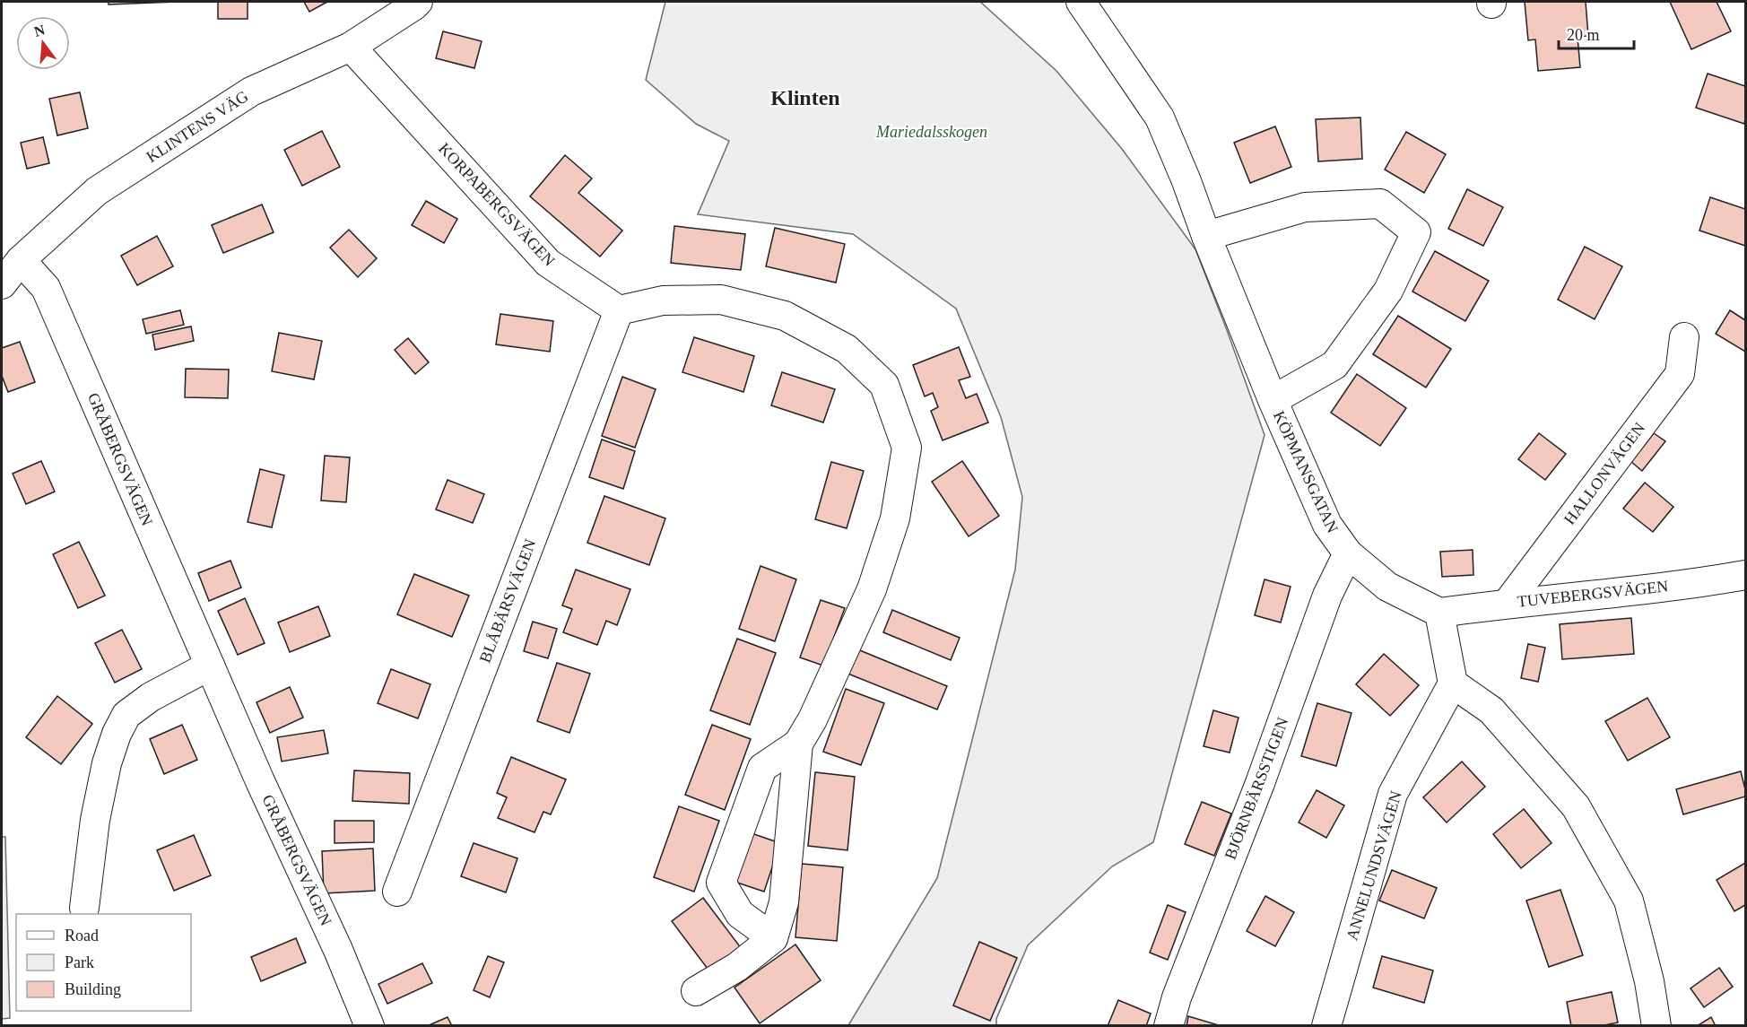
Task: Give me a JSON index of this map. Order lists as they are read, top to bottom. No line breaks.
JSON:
{"streets":{"street":["KLINTENS VÄG","KORPABERGSVÄGEN","GRÅBERGSVÄGEN","KÖPMANSGATAN","HALLONVÄGEN","TUVEBERGSVÄGEN","BLÅBÄRSVÄGEN","BJÖRNBÄRSSTIGEN","ANNELUNDSVÄGEN"]},"crossings":[["KLINTENS VÄG","KORPABERGSVÄGEN"],["KLINTENS VÄG","GRÅBERGSVÄGEN"],["KORPABERGSVÄGEN","BLÅBÄRSVÄGEN"],["KÖPMANSGATAN","TUVEBERGSVÄGEN"],["KÖPMANSGATAN","BJÖRNBÄRSSTIGEN"],["HALLONVÄGEN","TUVEBERGSVÄGEN"]],"districts":["Klinten"],"parks":["Mariedalsskogen"],"legend":["Road","Park","Building"],"scale_bar":"20 m","north":"top"}
